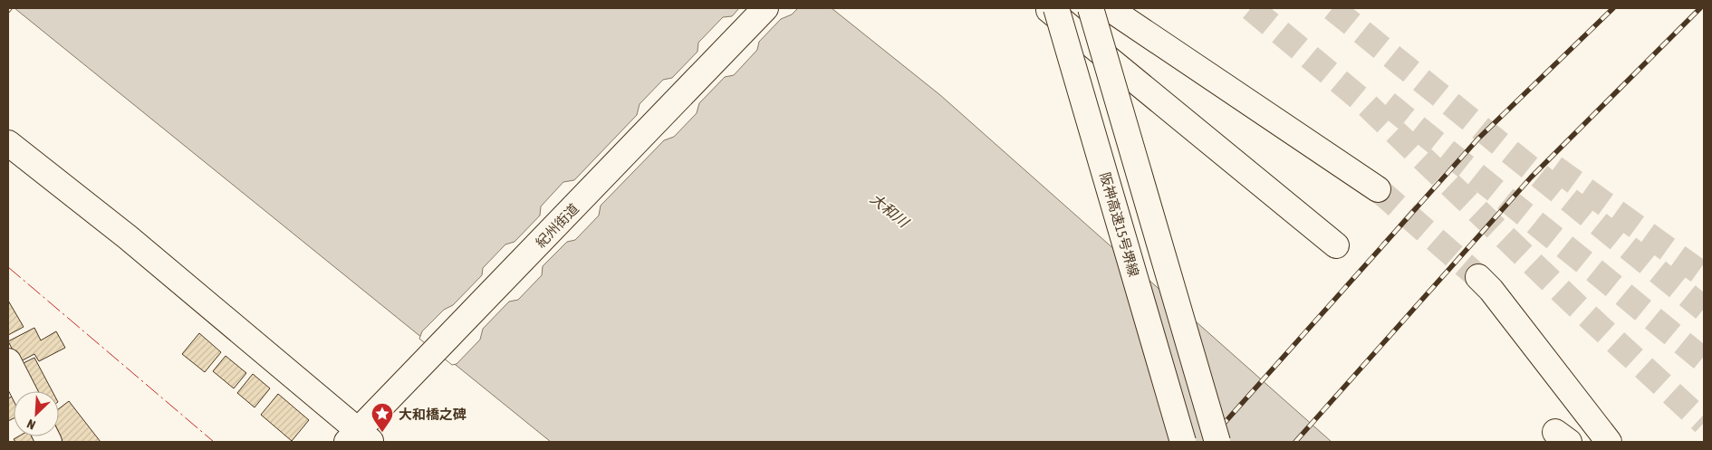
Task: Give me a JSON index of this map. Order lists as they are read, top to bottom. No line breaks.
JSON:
{"streets":{"main road":["阪神高速15号堺線","紀州街道"]},"water":["大和川"],"places":{"place":["大和橋之碑"]},"north":"bottom left"}
